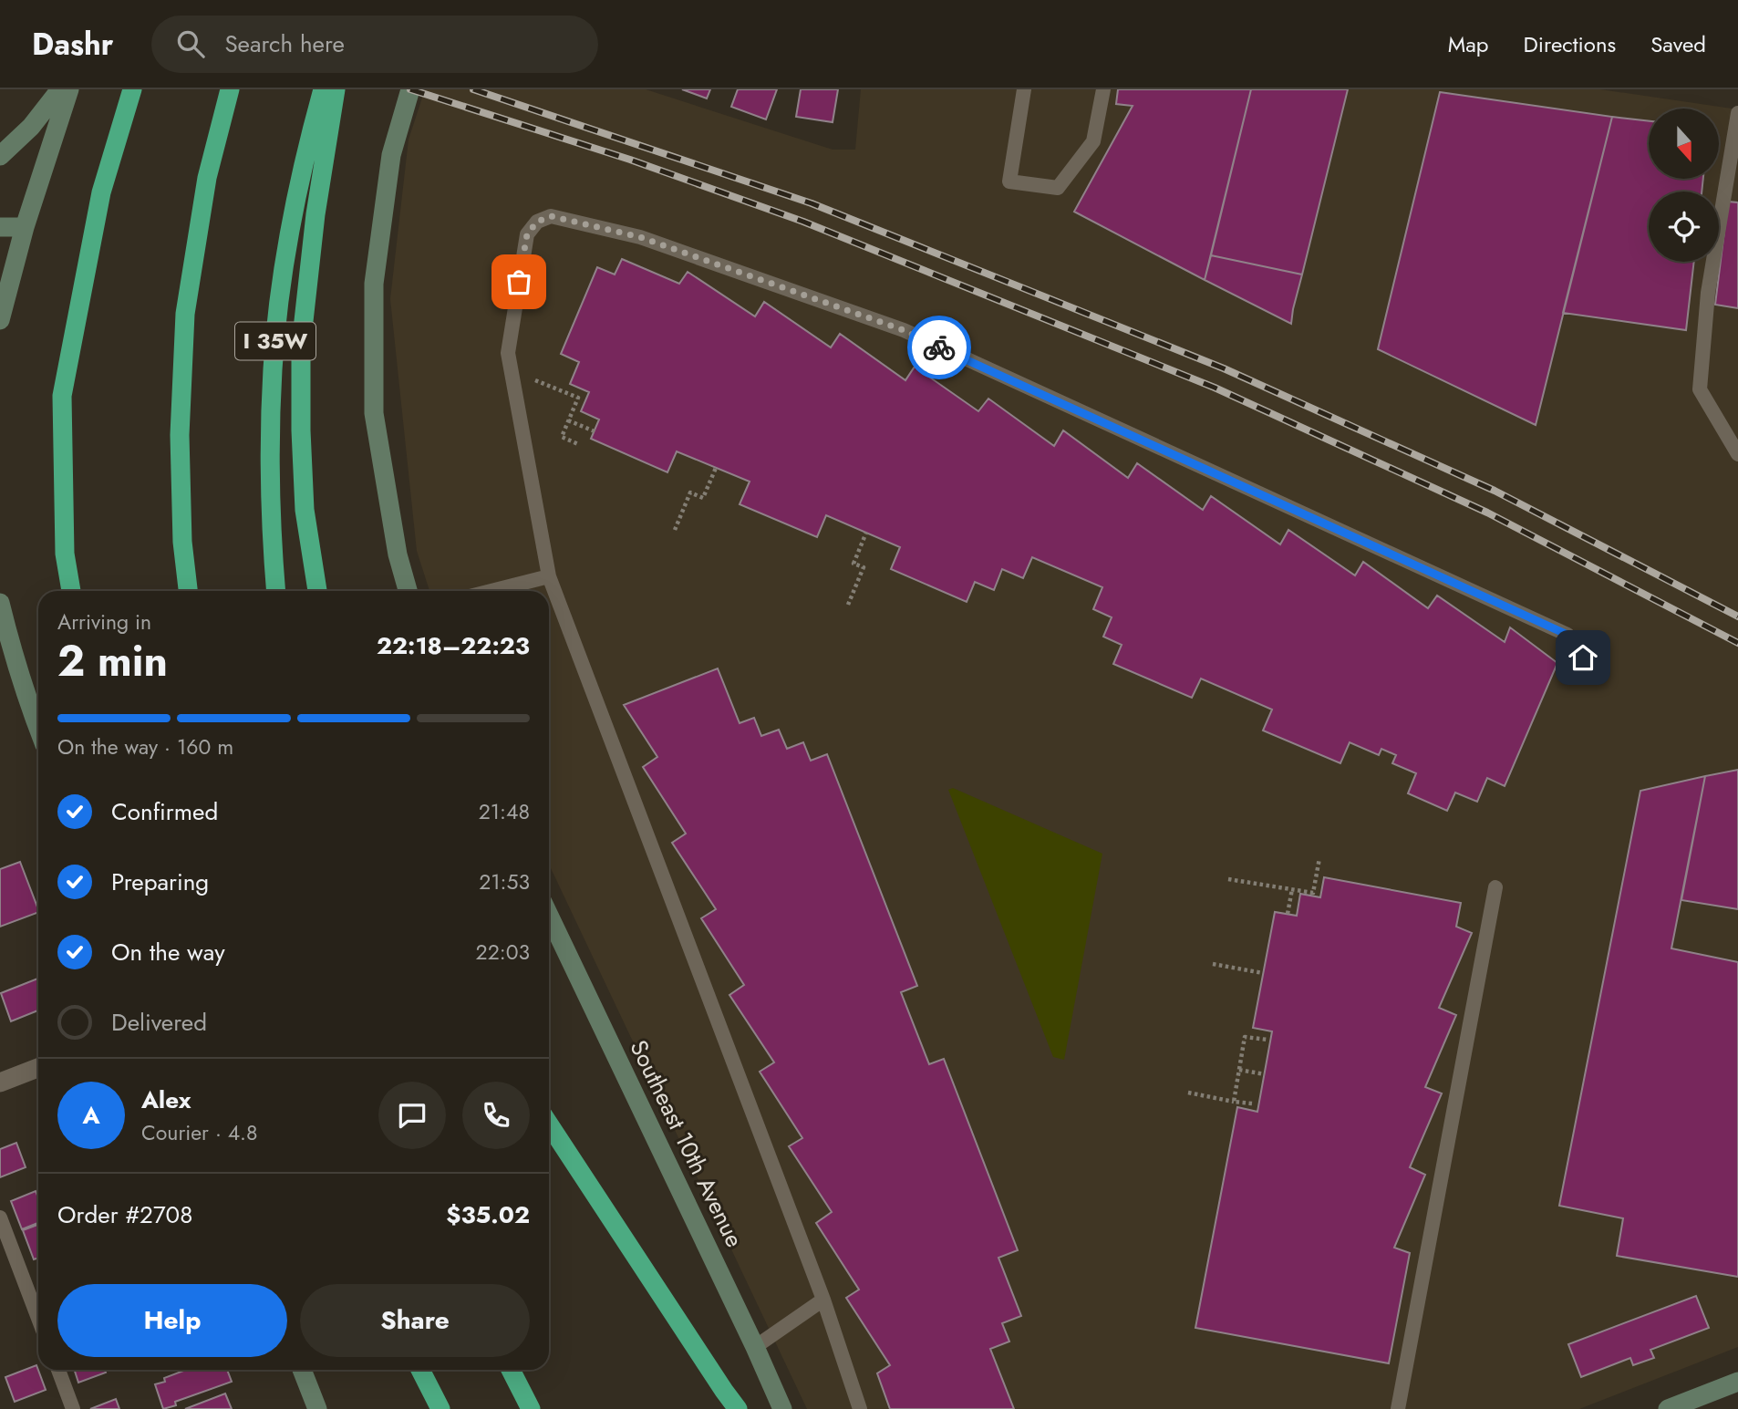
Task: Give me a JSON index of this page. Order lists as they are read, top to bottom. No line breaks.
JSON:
{"streets":{"highway":["I 35W"],"street":["Southeast 10th Avenue"]},"north":"bottom","page":{"header":"Dashr","search":"Search here","nav":["Map","Directions","Saved"],"heading":["2 min","Arriving in","22:18–22:23"],"panel":["Alex","Courier · 4.8","Order #2708","$35.02"],"bar":"On the way · 160 m","list":[["Confirmed","21:48"],["Preparing","21:53"],["On the way","22:03"],"Delivered"],"round":"A","buttons":["Help","Share"]}}
